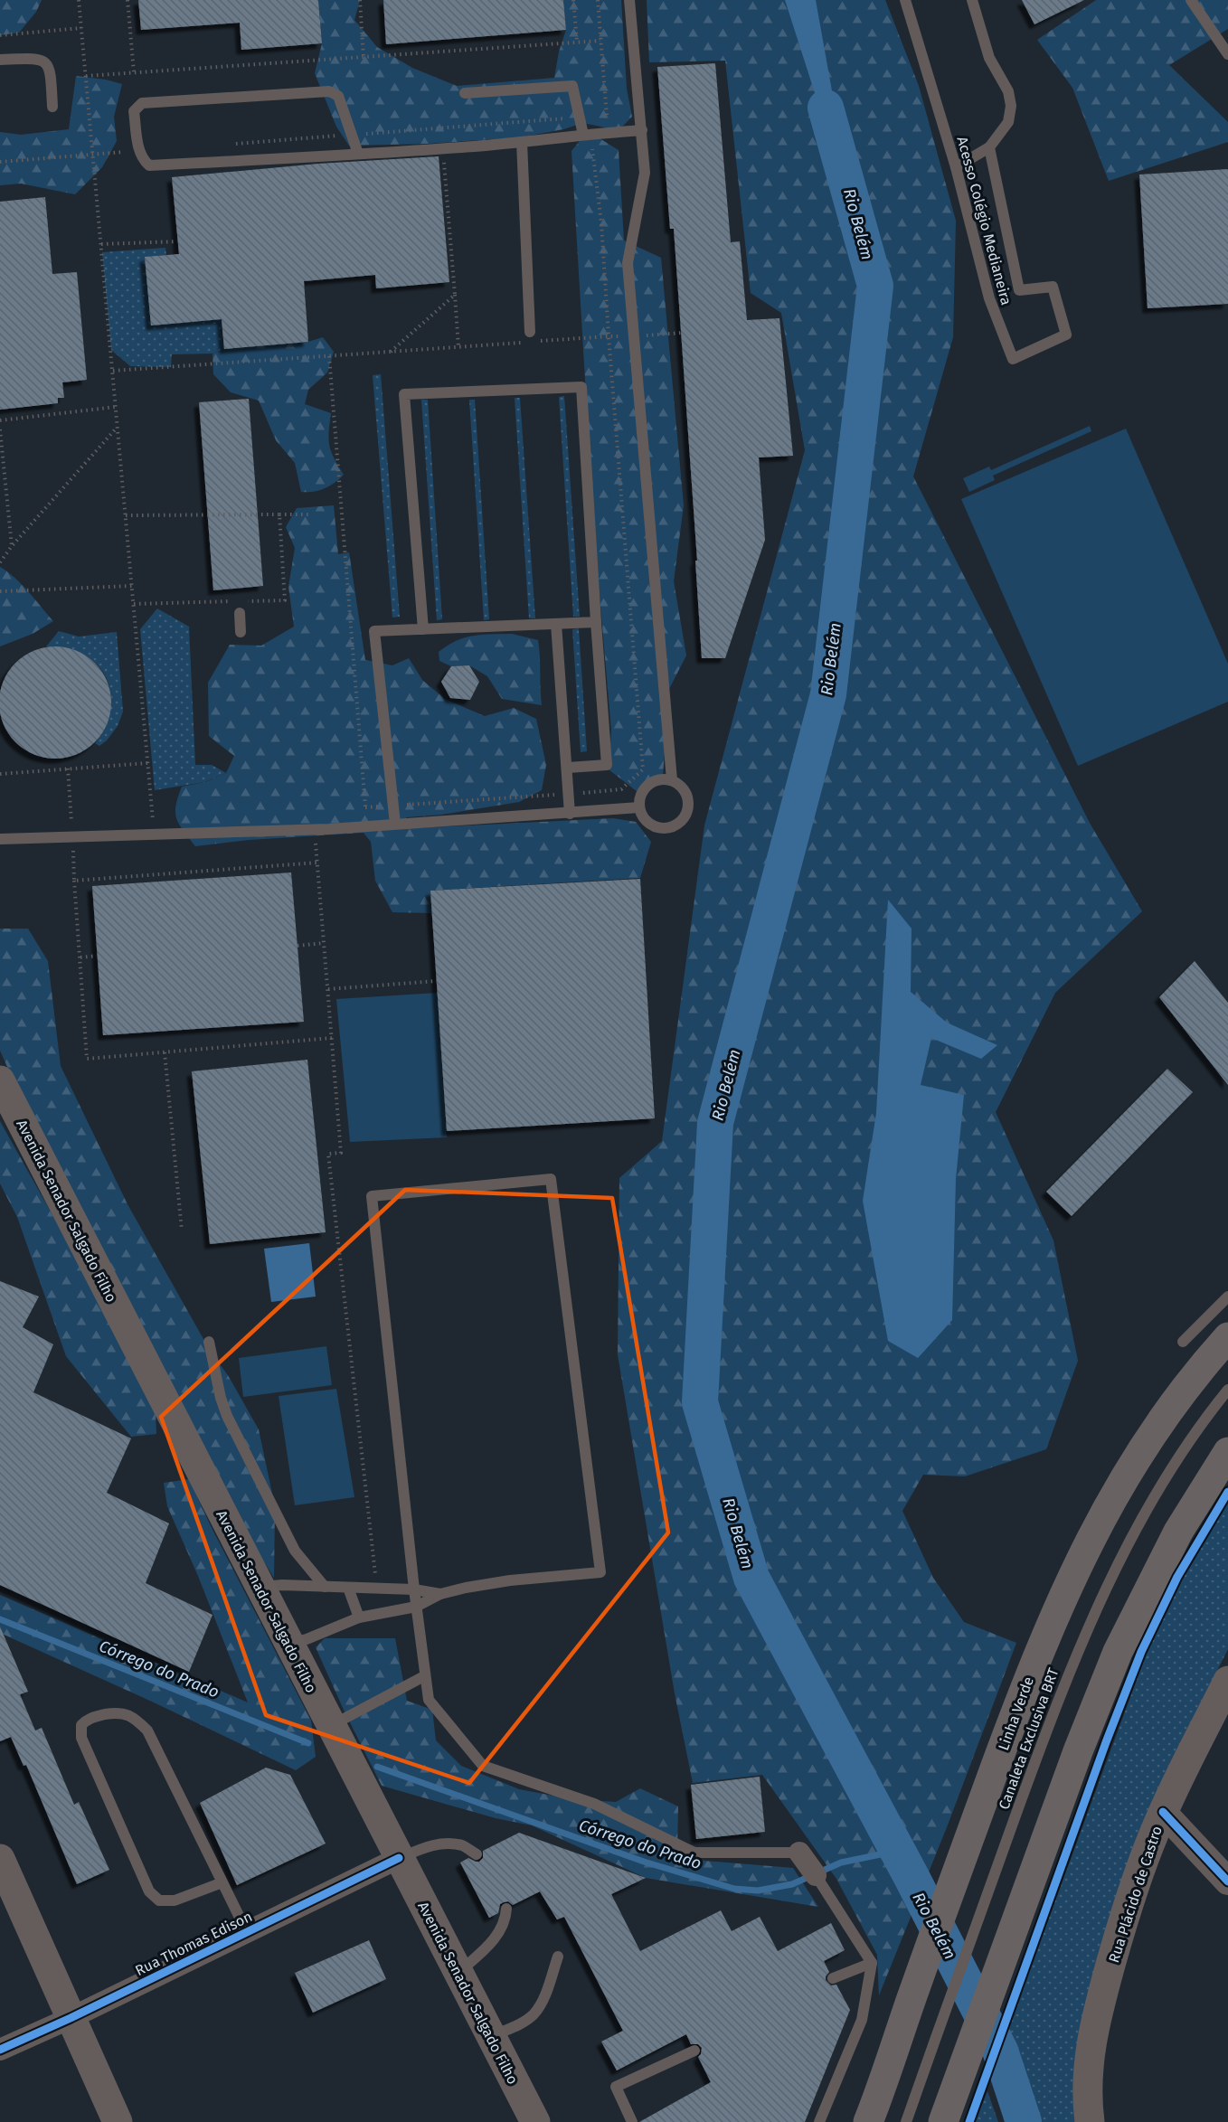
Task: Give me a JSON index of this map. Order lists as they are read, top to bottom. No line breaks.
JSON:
{"streets":{"highway":["Linha Verde"],"main road":["Avenida Senador Salgado Filho","Rua Plácido de Castro"],"street":["Rua Thomas Edison"],"lane":["Acesso Colégio Medianeira","Canaleta Exclusiva BRT"]},"crossings":[["Avenida Senador Salgado Filho","Rua Thomas Edison"]],"water":["Rio Belém","Córrego do Prado"]}
